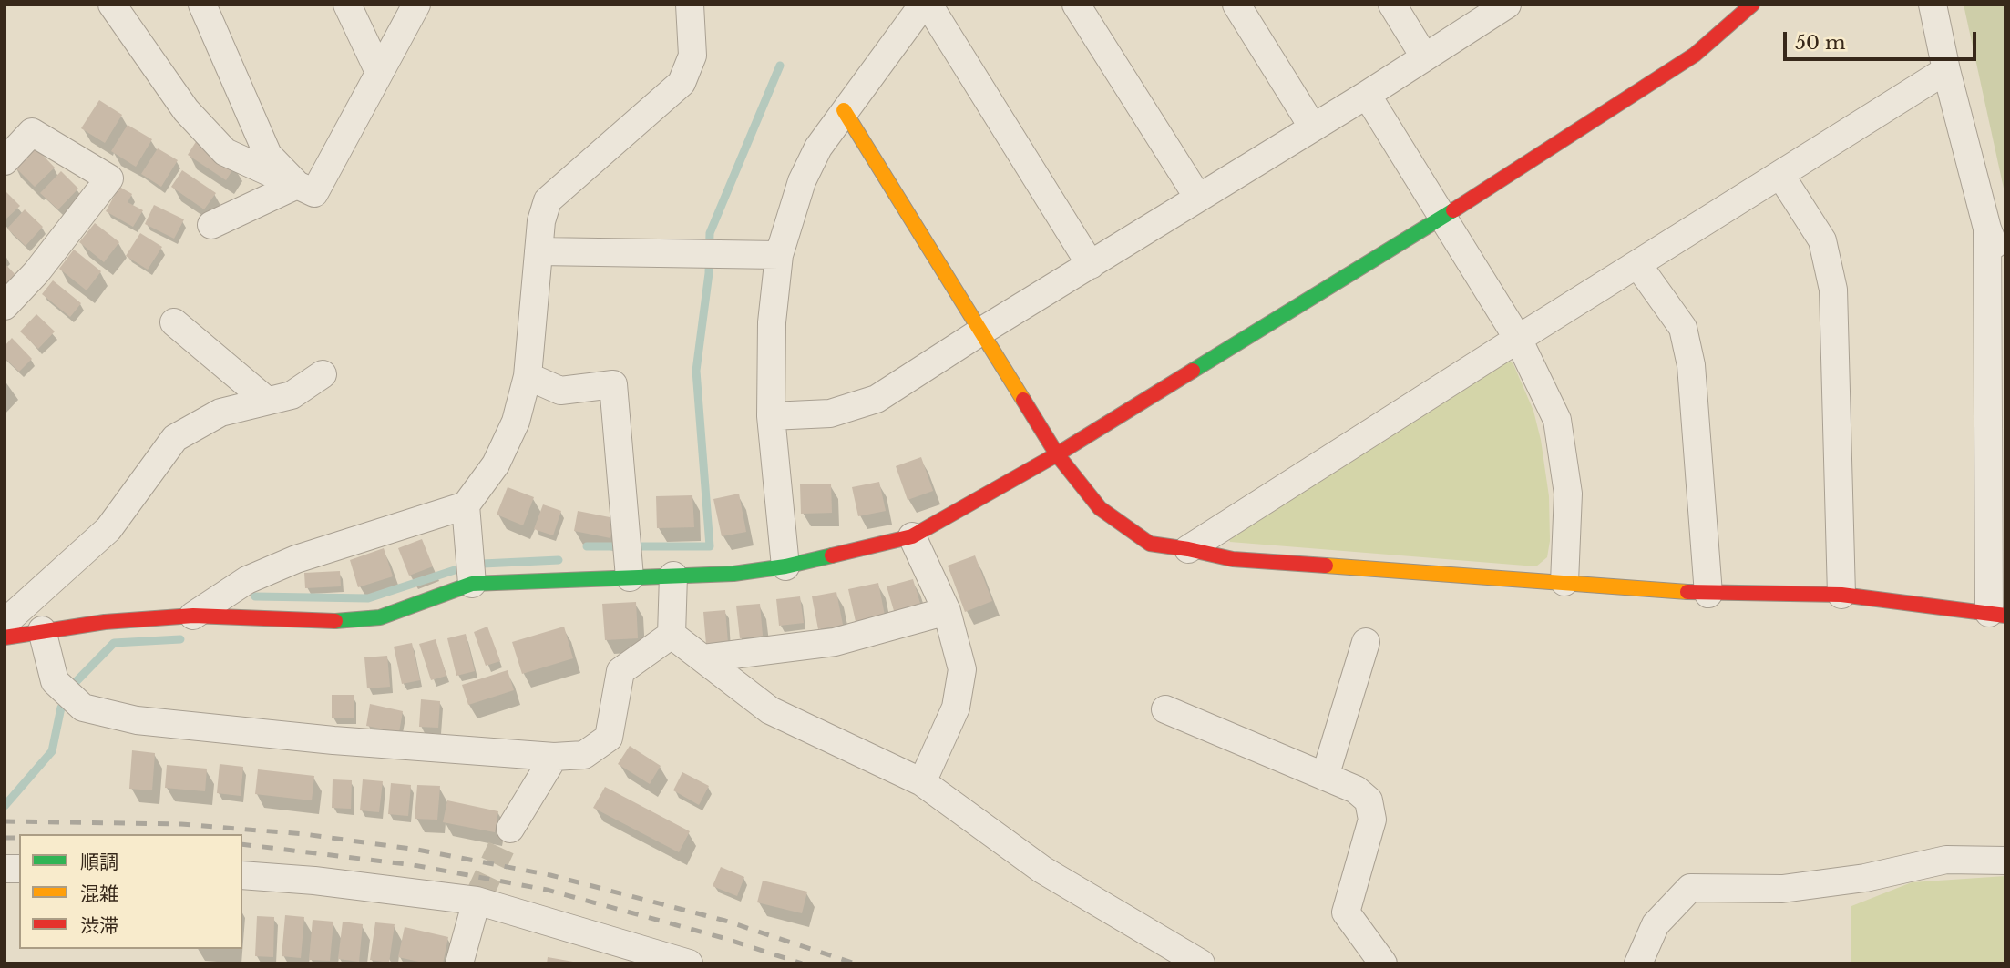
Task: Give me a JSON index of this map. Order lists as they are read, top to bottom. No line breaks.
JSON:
{"legend":["順調","混雑","渋滞"],"scale_bar":"50 m"}
